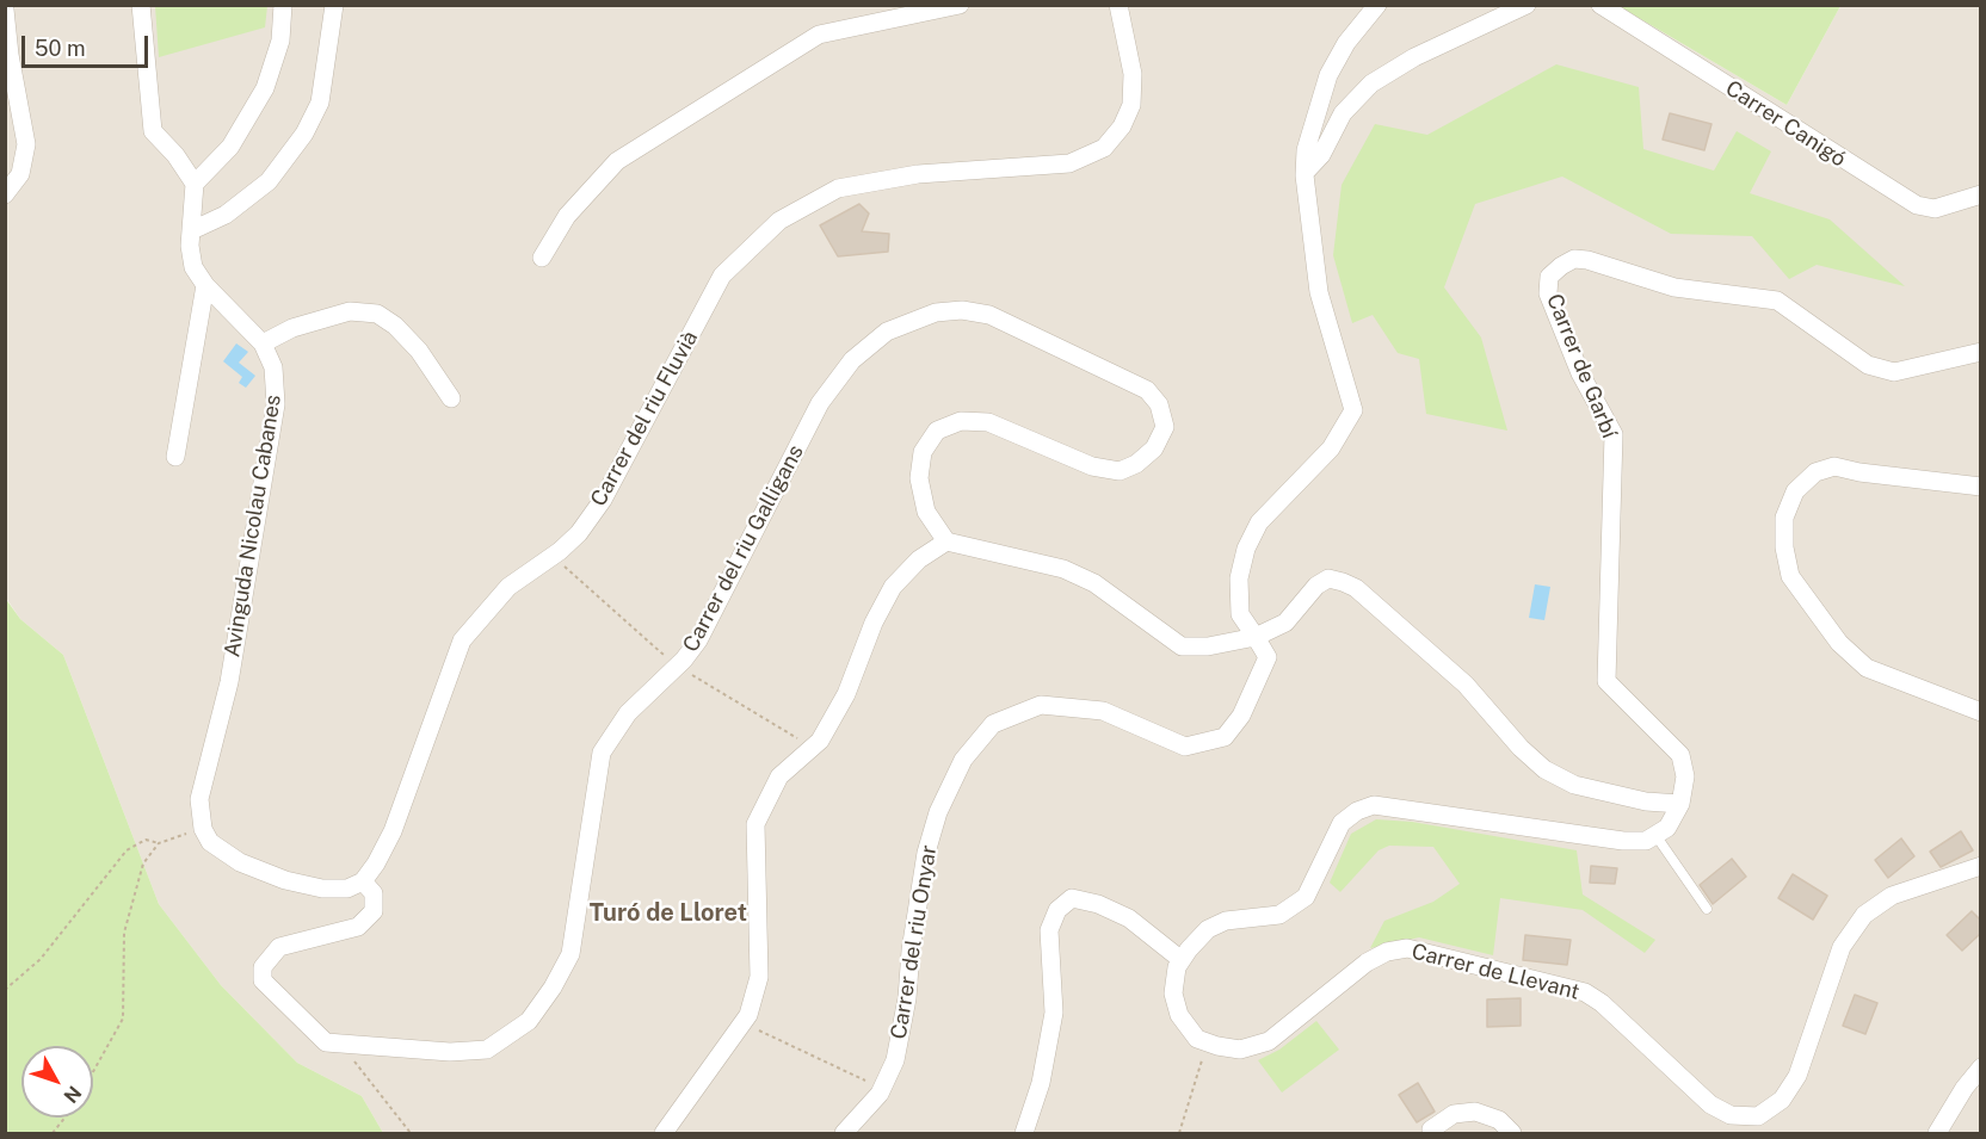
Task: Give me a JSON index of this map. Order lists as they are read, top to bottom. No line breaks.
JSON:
{"streets":{"street":["Carrer Canigó","Carrer de Garbí","Carrer del riu Fluvià","Avinguda Nicolau Cabanes","Carrer del riu Galligans","Carrer del riu Onyar","Carrer de Llevant"]},"crossings":[["Carrer del riu Fluvià","Carrer del riu Galligans"]],"districts":["Turó de Lloret"],"scale_bar":"50 m","north":"bottom right"}
